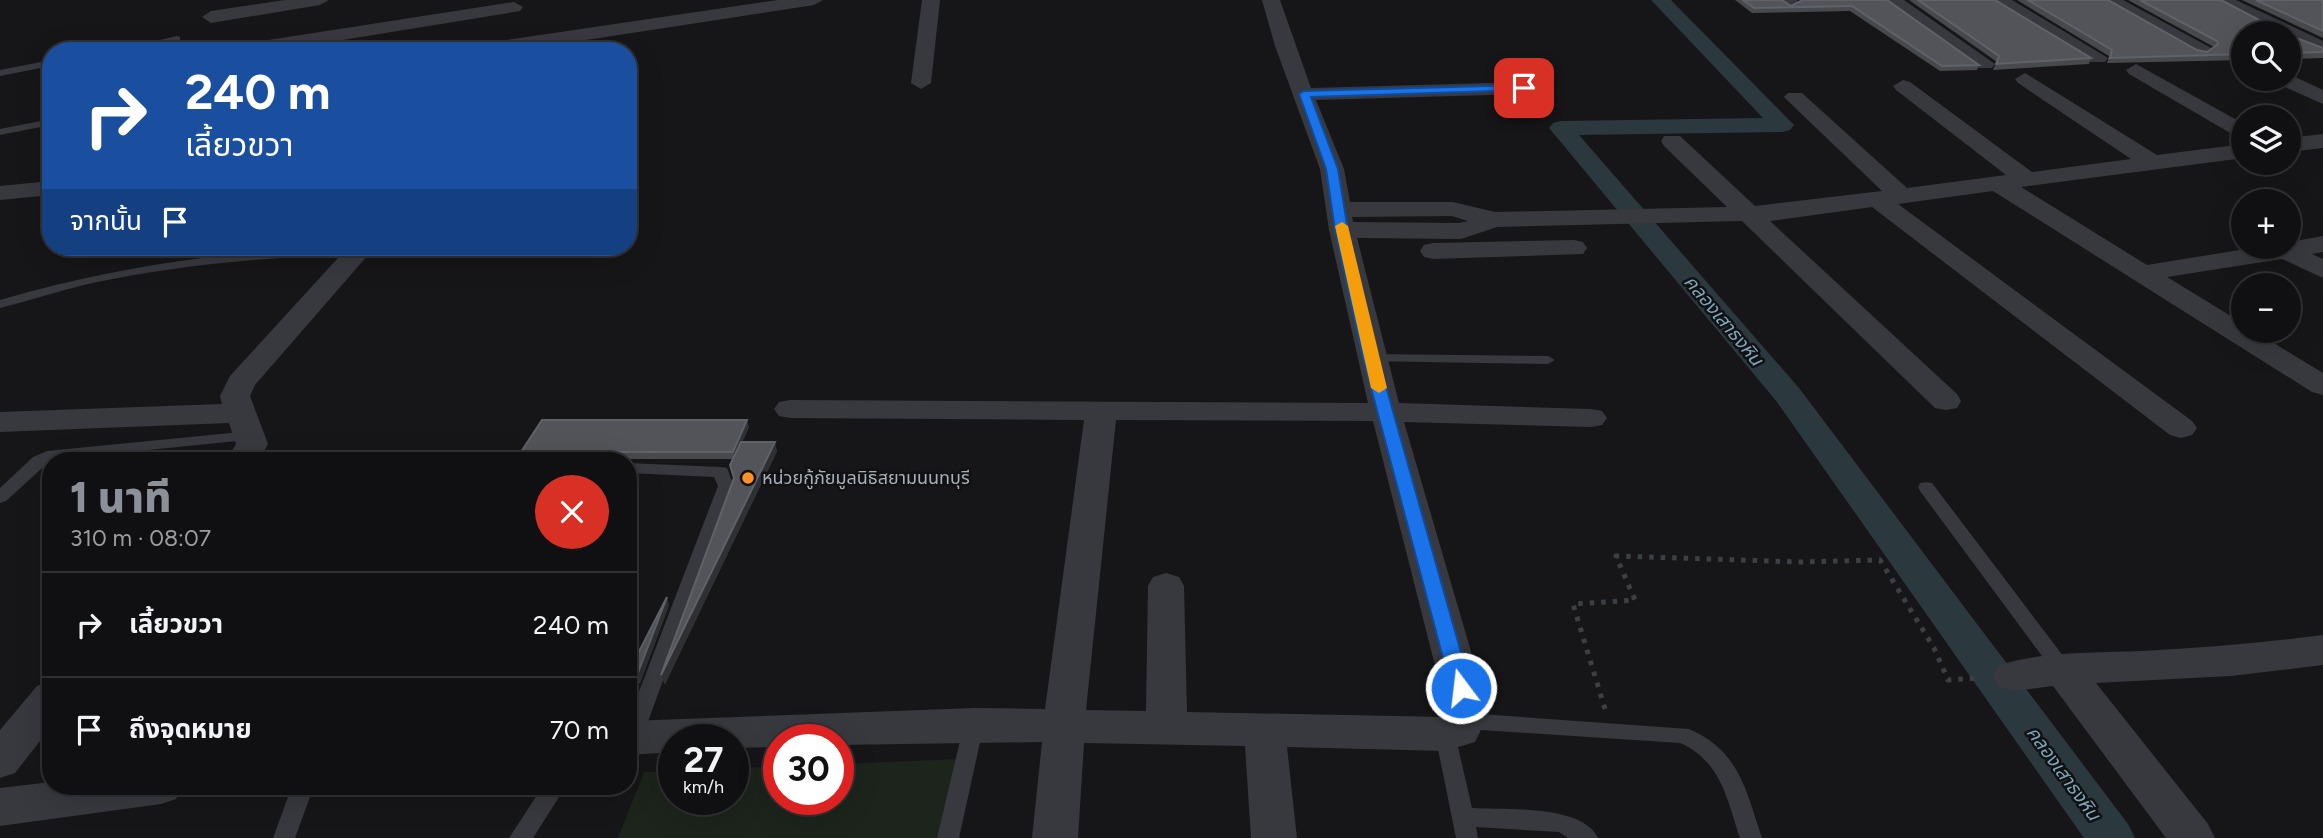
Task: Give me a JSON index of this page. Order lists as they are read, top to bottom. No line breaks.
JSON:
{"water":["คลองเสาธงหิน"],"places":["หน่วยกู้ภัยมูลนิธิสยามนนทบุรี"],"page":{"map_buttons":["+","−"],"turn":["240 m","เลี้ยวขวา"],"then":"จากนั้น","heading":["1 นาที","310 m · 08:07"],"list":[{"name":"เลี้ยวขวา","value":"240 m"},{"name":"ถึงจุดหมาย","value":"70 m"}],"speed":"27 km/h","limit":"30"}}
